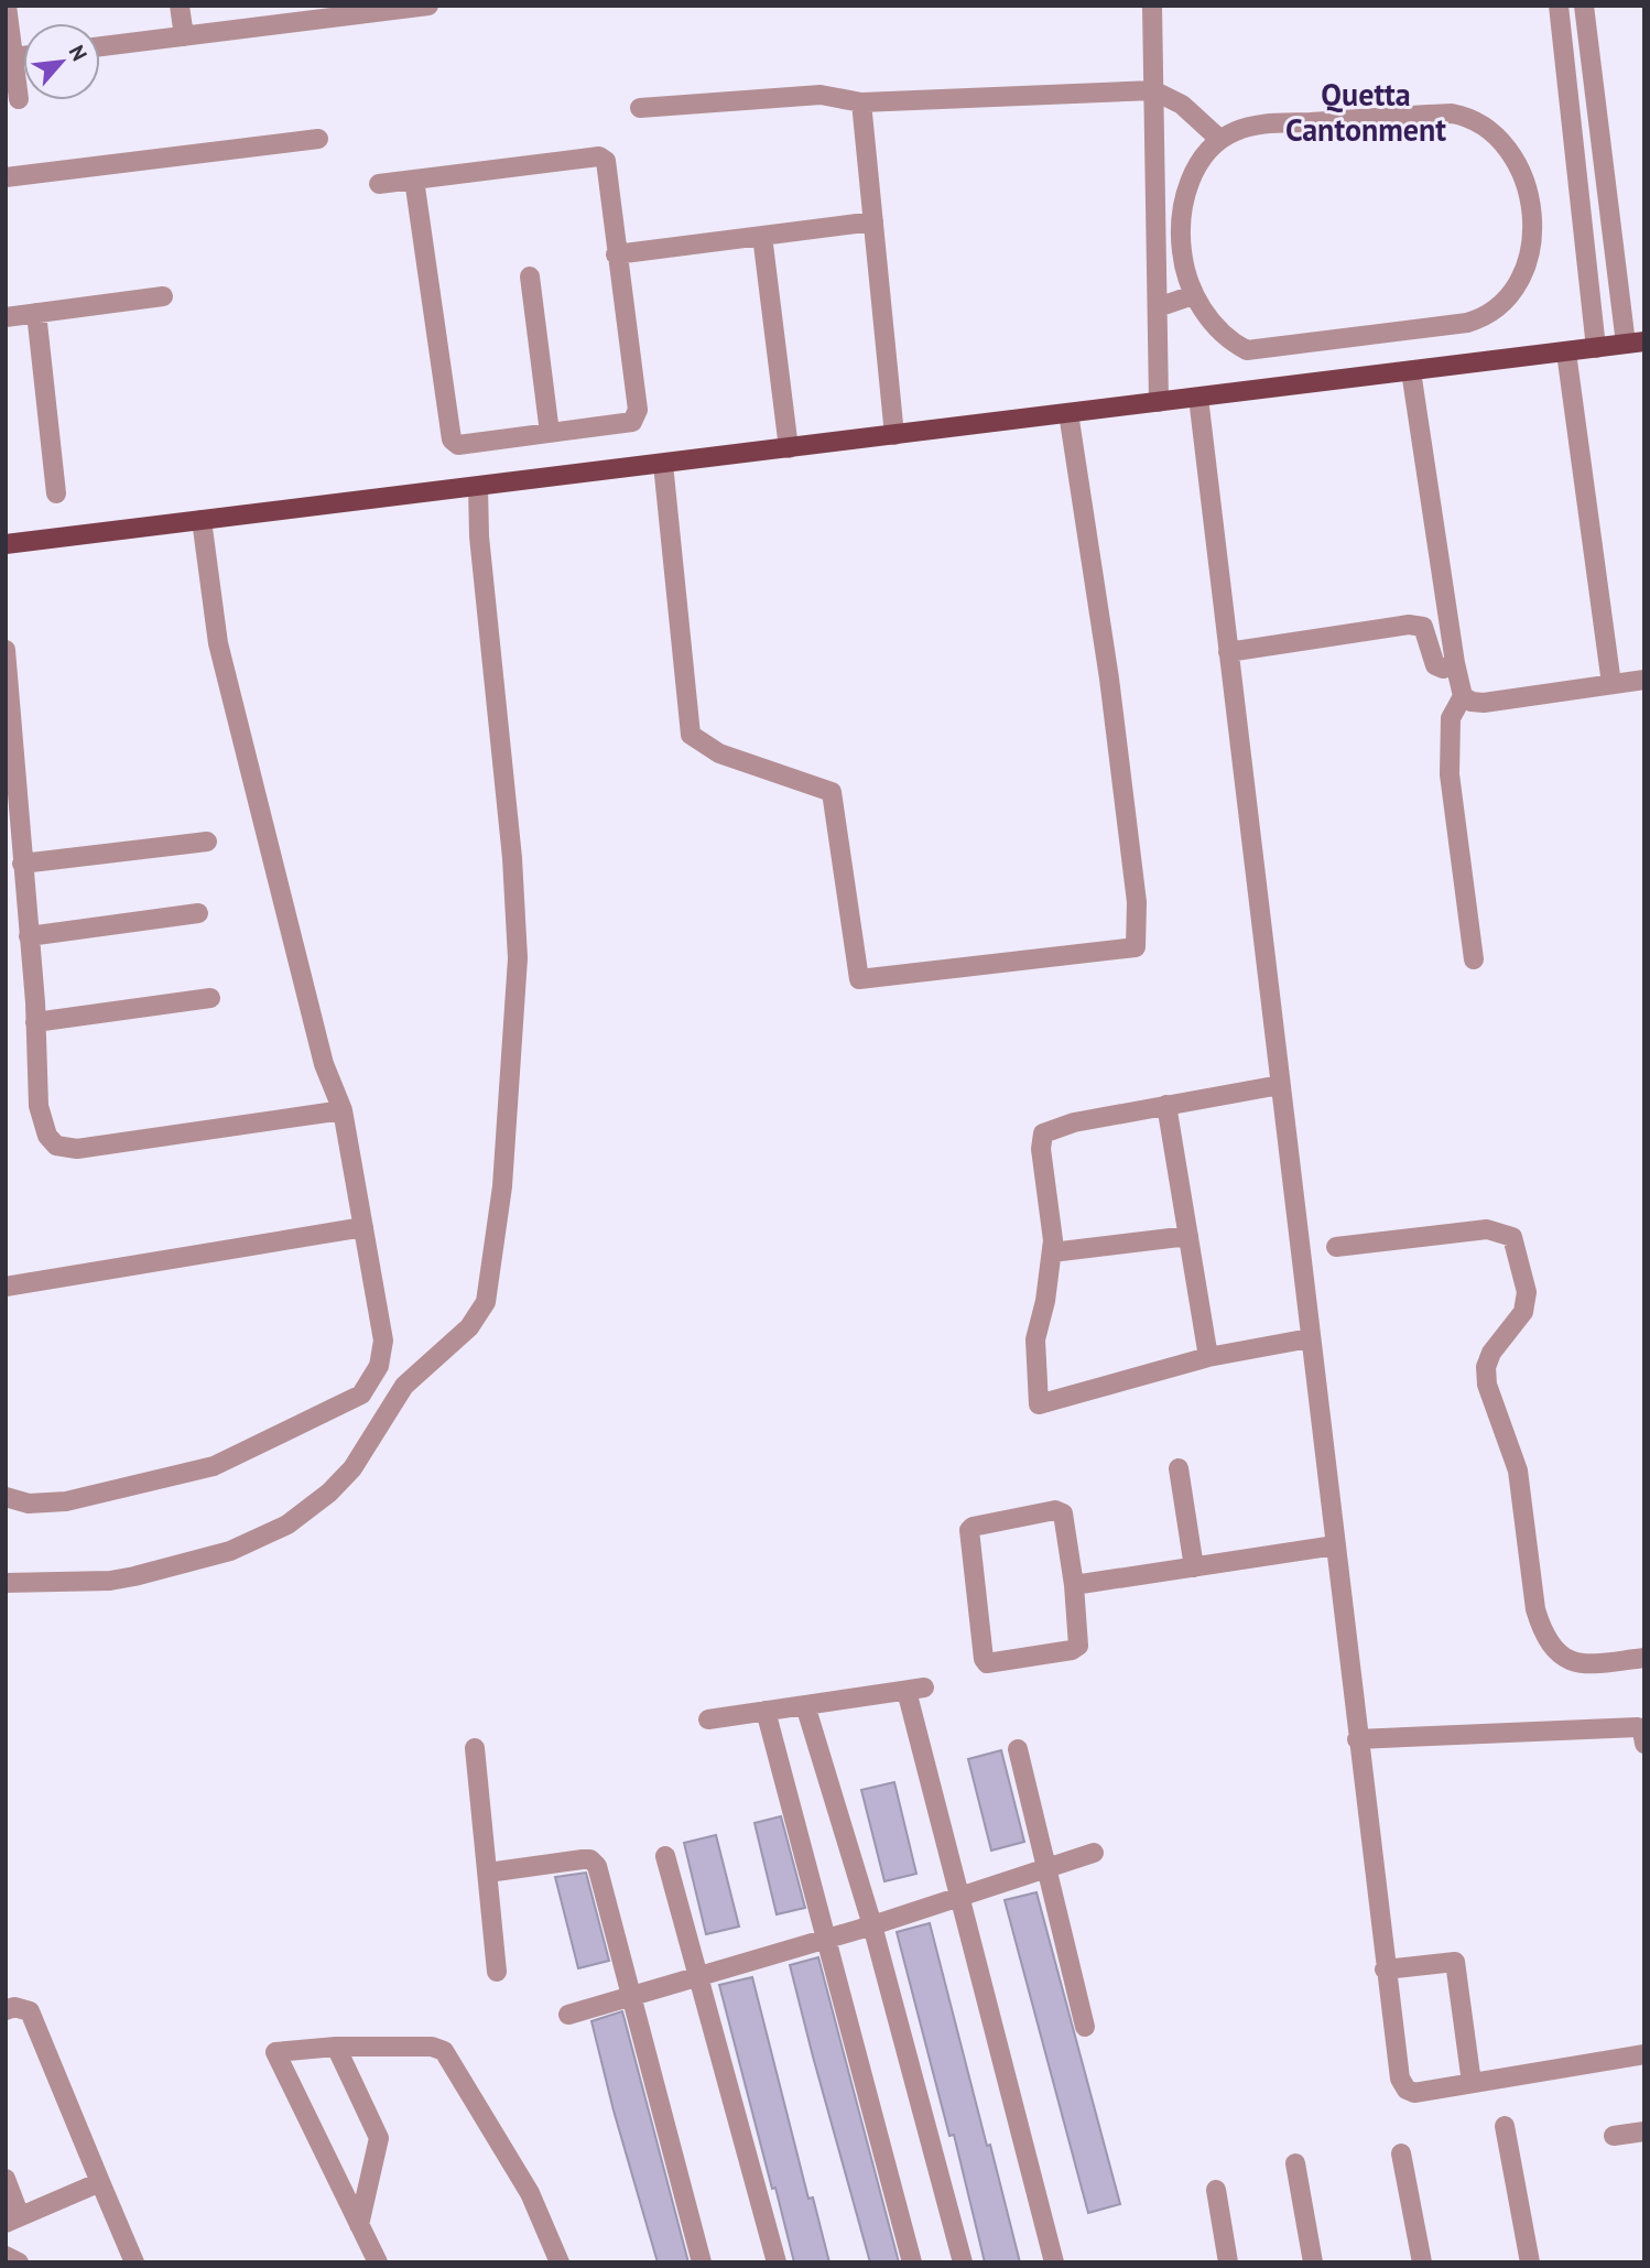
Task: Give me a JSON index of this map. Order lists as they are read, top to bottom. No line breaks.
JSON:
{"districts":["Quetta Cantonment"],"north":"top right"}
